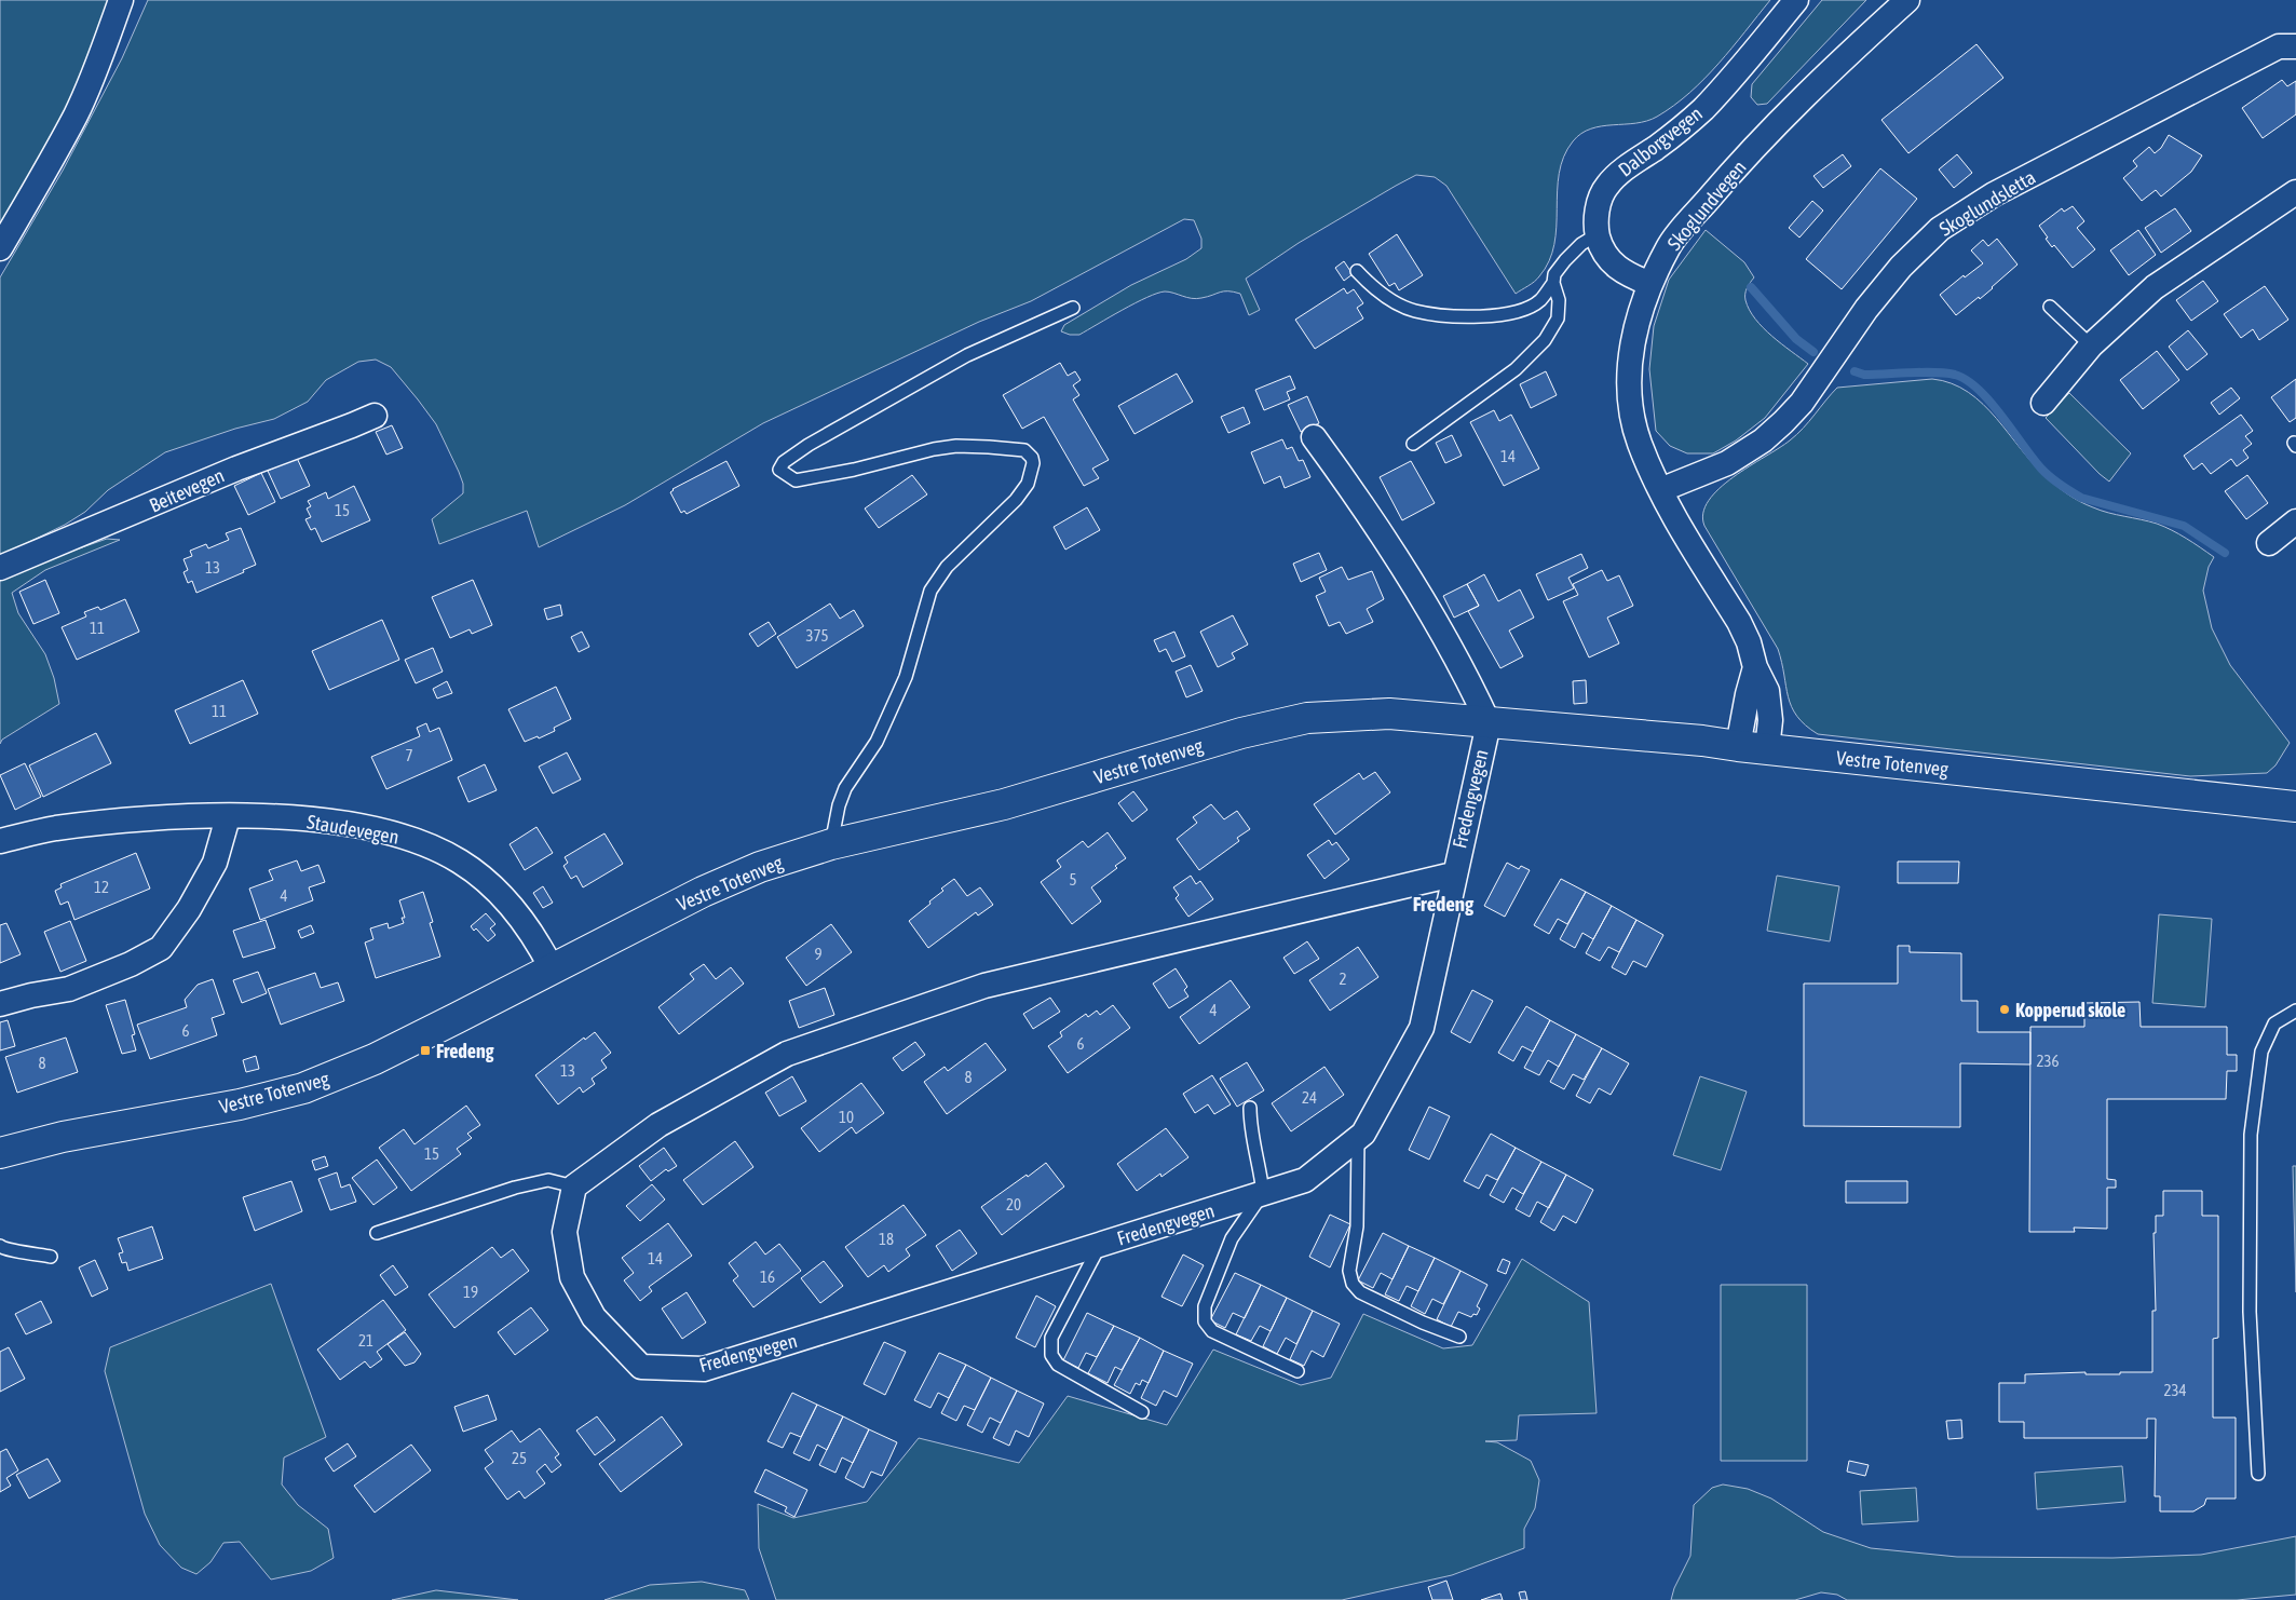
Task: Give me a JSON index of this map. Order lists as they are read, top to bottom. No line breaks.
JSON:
{"streets":{"street":["Dalborgvegen","Skoglundsletta","Skoglundvegen","Beitevegen","Vestre Totenveg","Fredengvegen","Staudevegen"]},"crossings":[["Dalborgvegen","Skoglundvegen"],["Skoglundsletta","Skoglundvegen"],["Skoglundvegen","Vestre Totenveg"],["Vestre Totenveg","Fredengvegen"],["Vestre Totenveg","Staudevegen"]],"districts":["Fredeng"],"places":{"other":["Kopperud skole"],"transit":["Fredeng"]},"house_numbers":["14","15","13","11","375","11","7","5","12","4","9","2","4","6","6","236","8","13","8","24","10","15","20","18","14","16","19","21","234","25"]}
